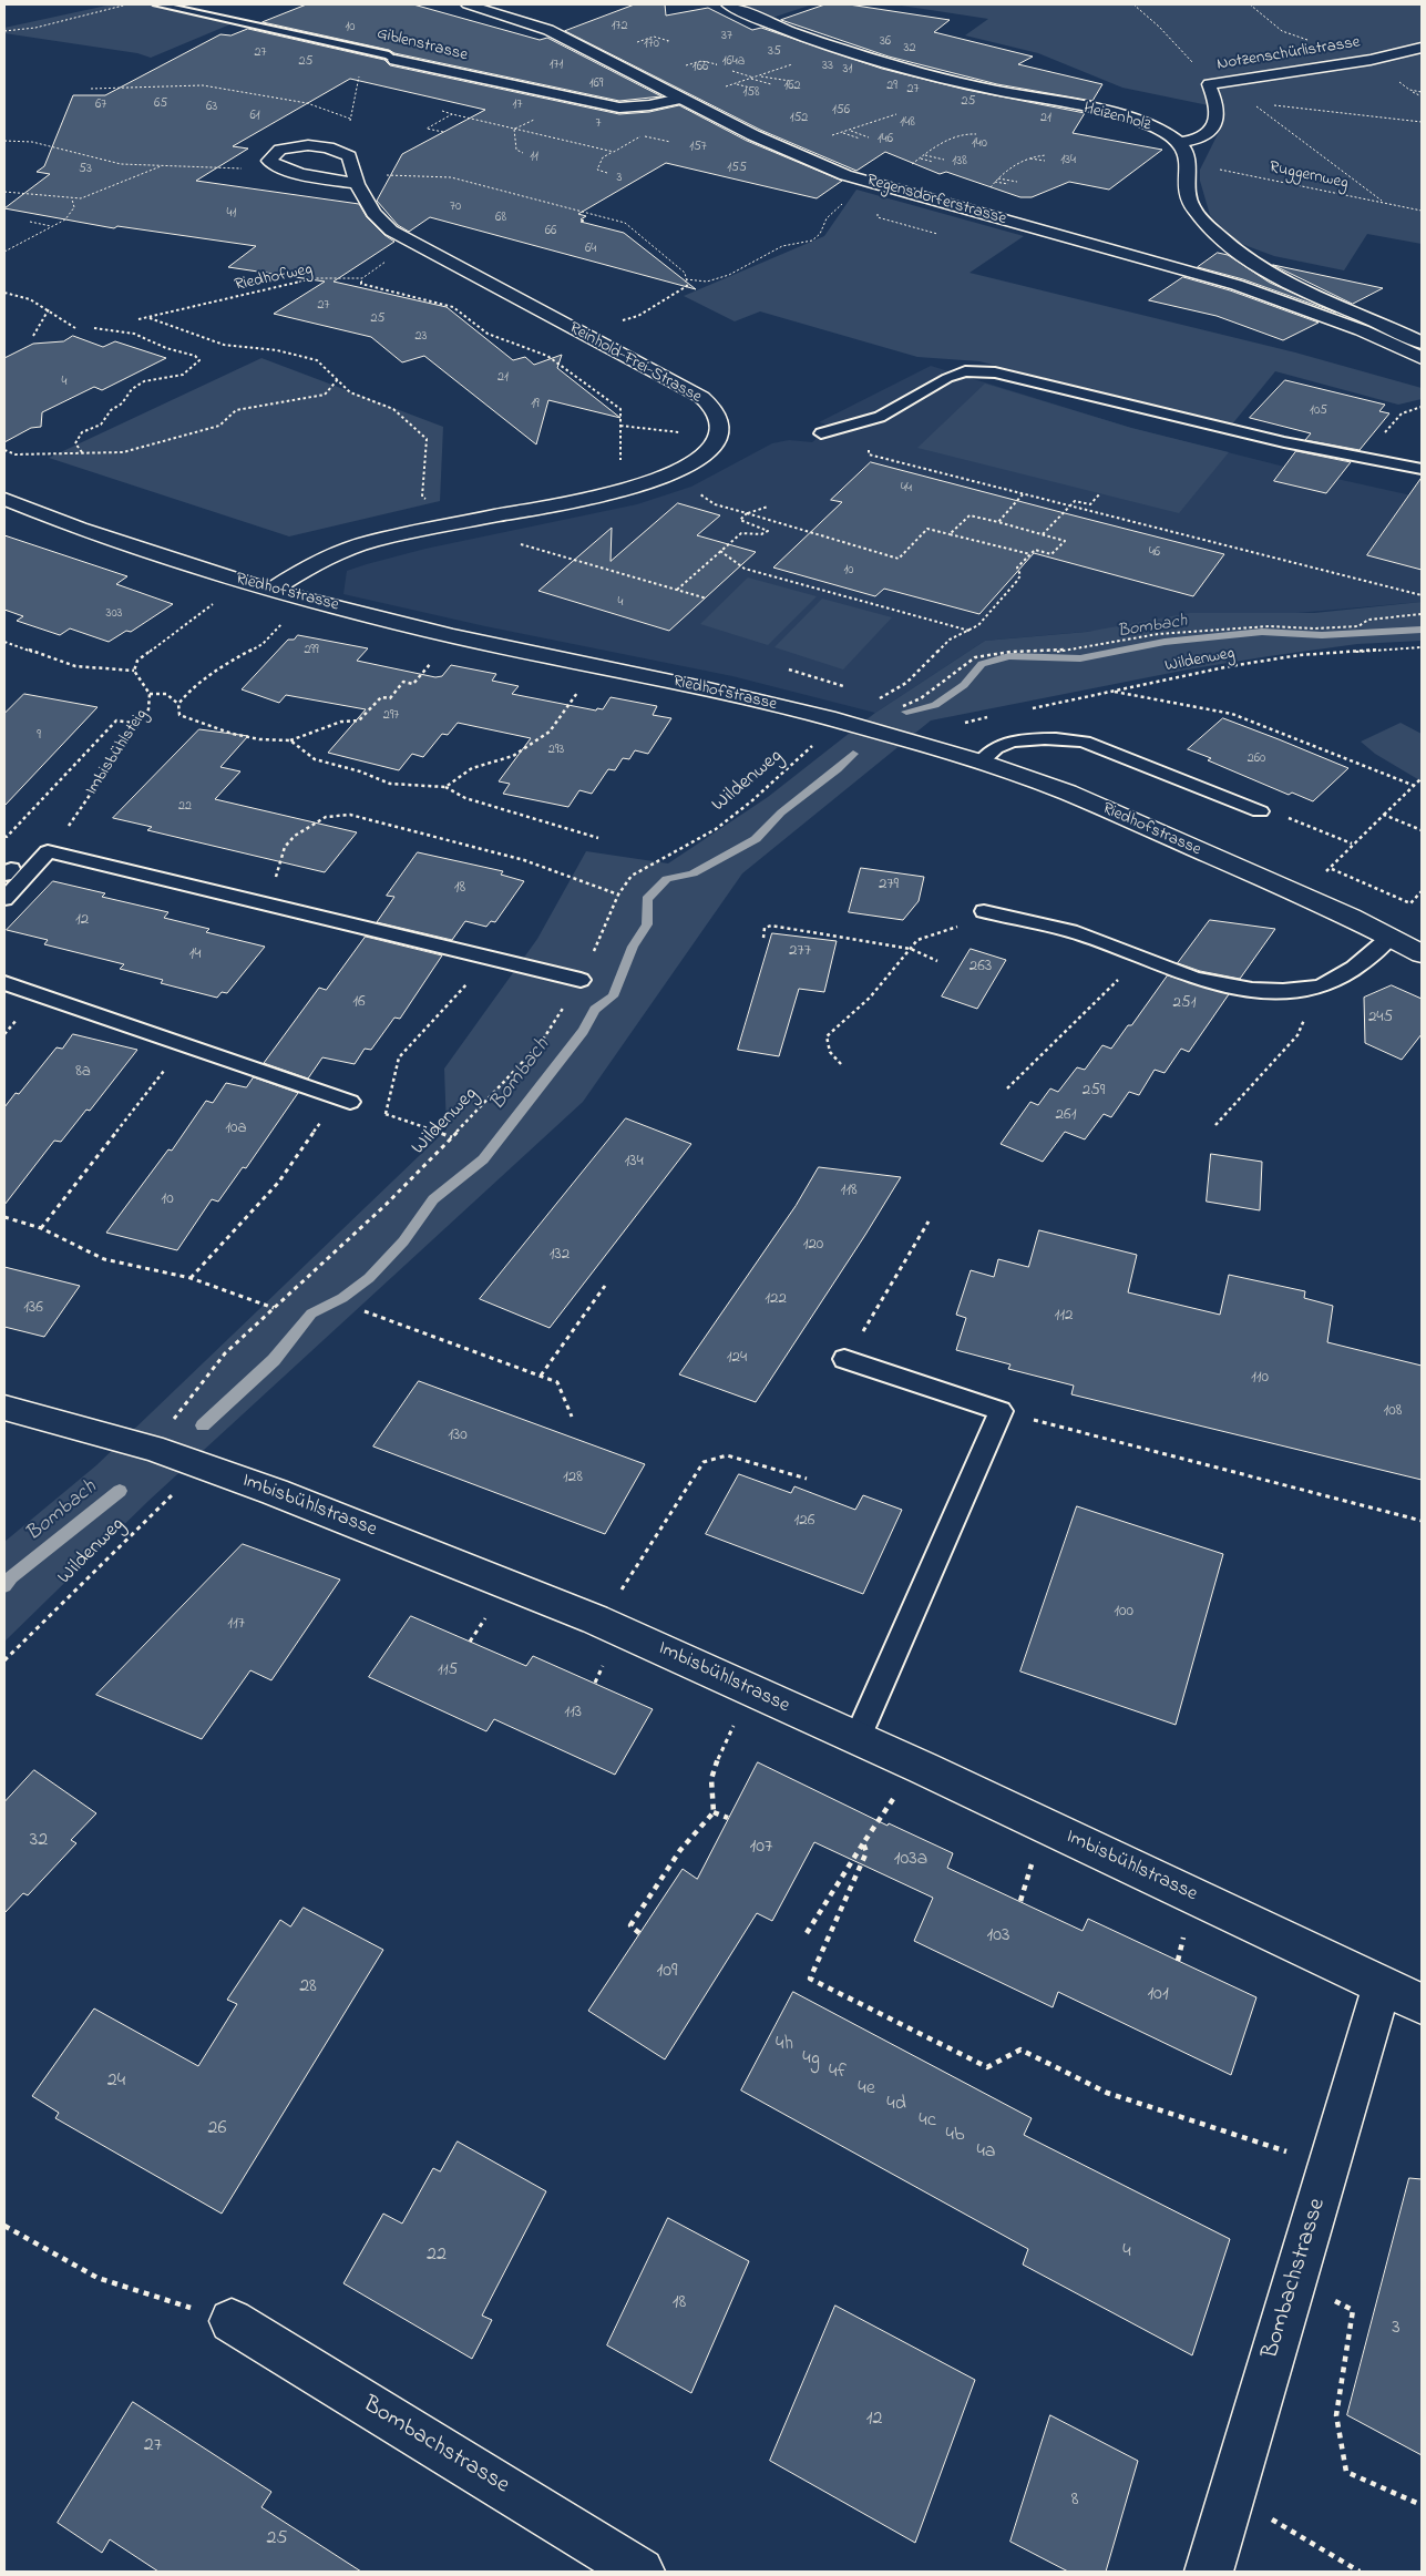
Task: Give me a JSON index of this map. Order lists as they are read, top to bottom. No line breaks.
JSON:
{"streets":{"street":["Giblenstrasse","Notzenschürlistrasse","Heizenholz","Regensdorferstrasse","Reinhold-Frei-Strasse","Riedhofstrasse","Imbisbühlstrasse","Bombachstrasse"],"path":["Ruggernweg","Riedhofweg","Wildenweg","Imbisbühlsteig"]},"crossings":[["Giblenstrasse","Regensdorferstrasse"],["Notzenschürlistrasse","Heizenholz"],["Reinhold-Frei-Strasse","Riedhofstrasse"],["Riedhofstrasse","Wildenweg"],["Wildenweg","Imbisbühlstrasse"],["Imbisbühlstrasse","Bombachstrasse"]],"water":["Bombach"],"house_numbers":["172","10","37","36","170","32","35","27","25","164a","171","33","166","31","169","162","29","27","158","25","65","67","17","63","156","61","152","21","148","7","146","140","157","11","134","138","155","53","3","70","41","68","66","64","27","25","23","21","4","19","105","44","46","10","4","303","299","297","9","293","260","22","279","18","12","277","14","263","16","251","245","8a","259","261","10a","134","118","10","120","132","122","136","112","124","110","108","130","128","126","100","117","115","113","32","107","103a","103","109","28","101","4h","4g","4f","24","4e","4d","4c","26","4b","4a","4","22","18","3","12","27","8","25"]}
